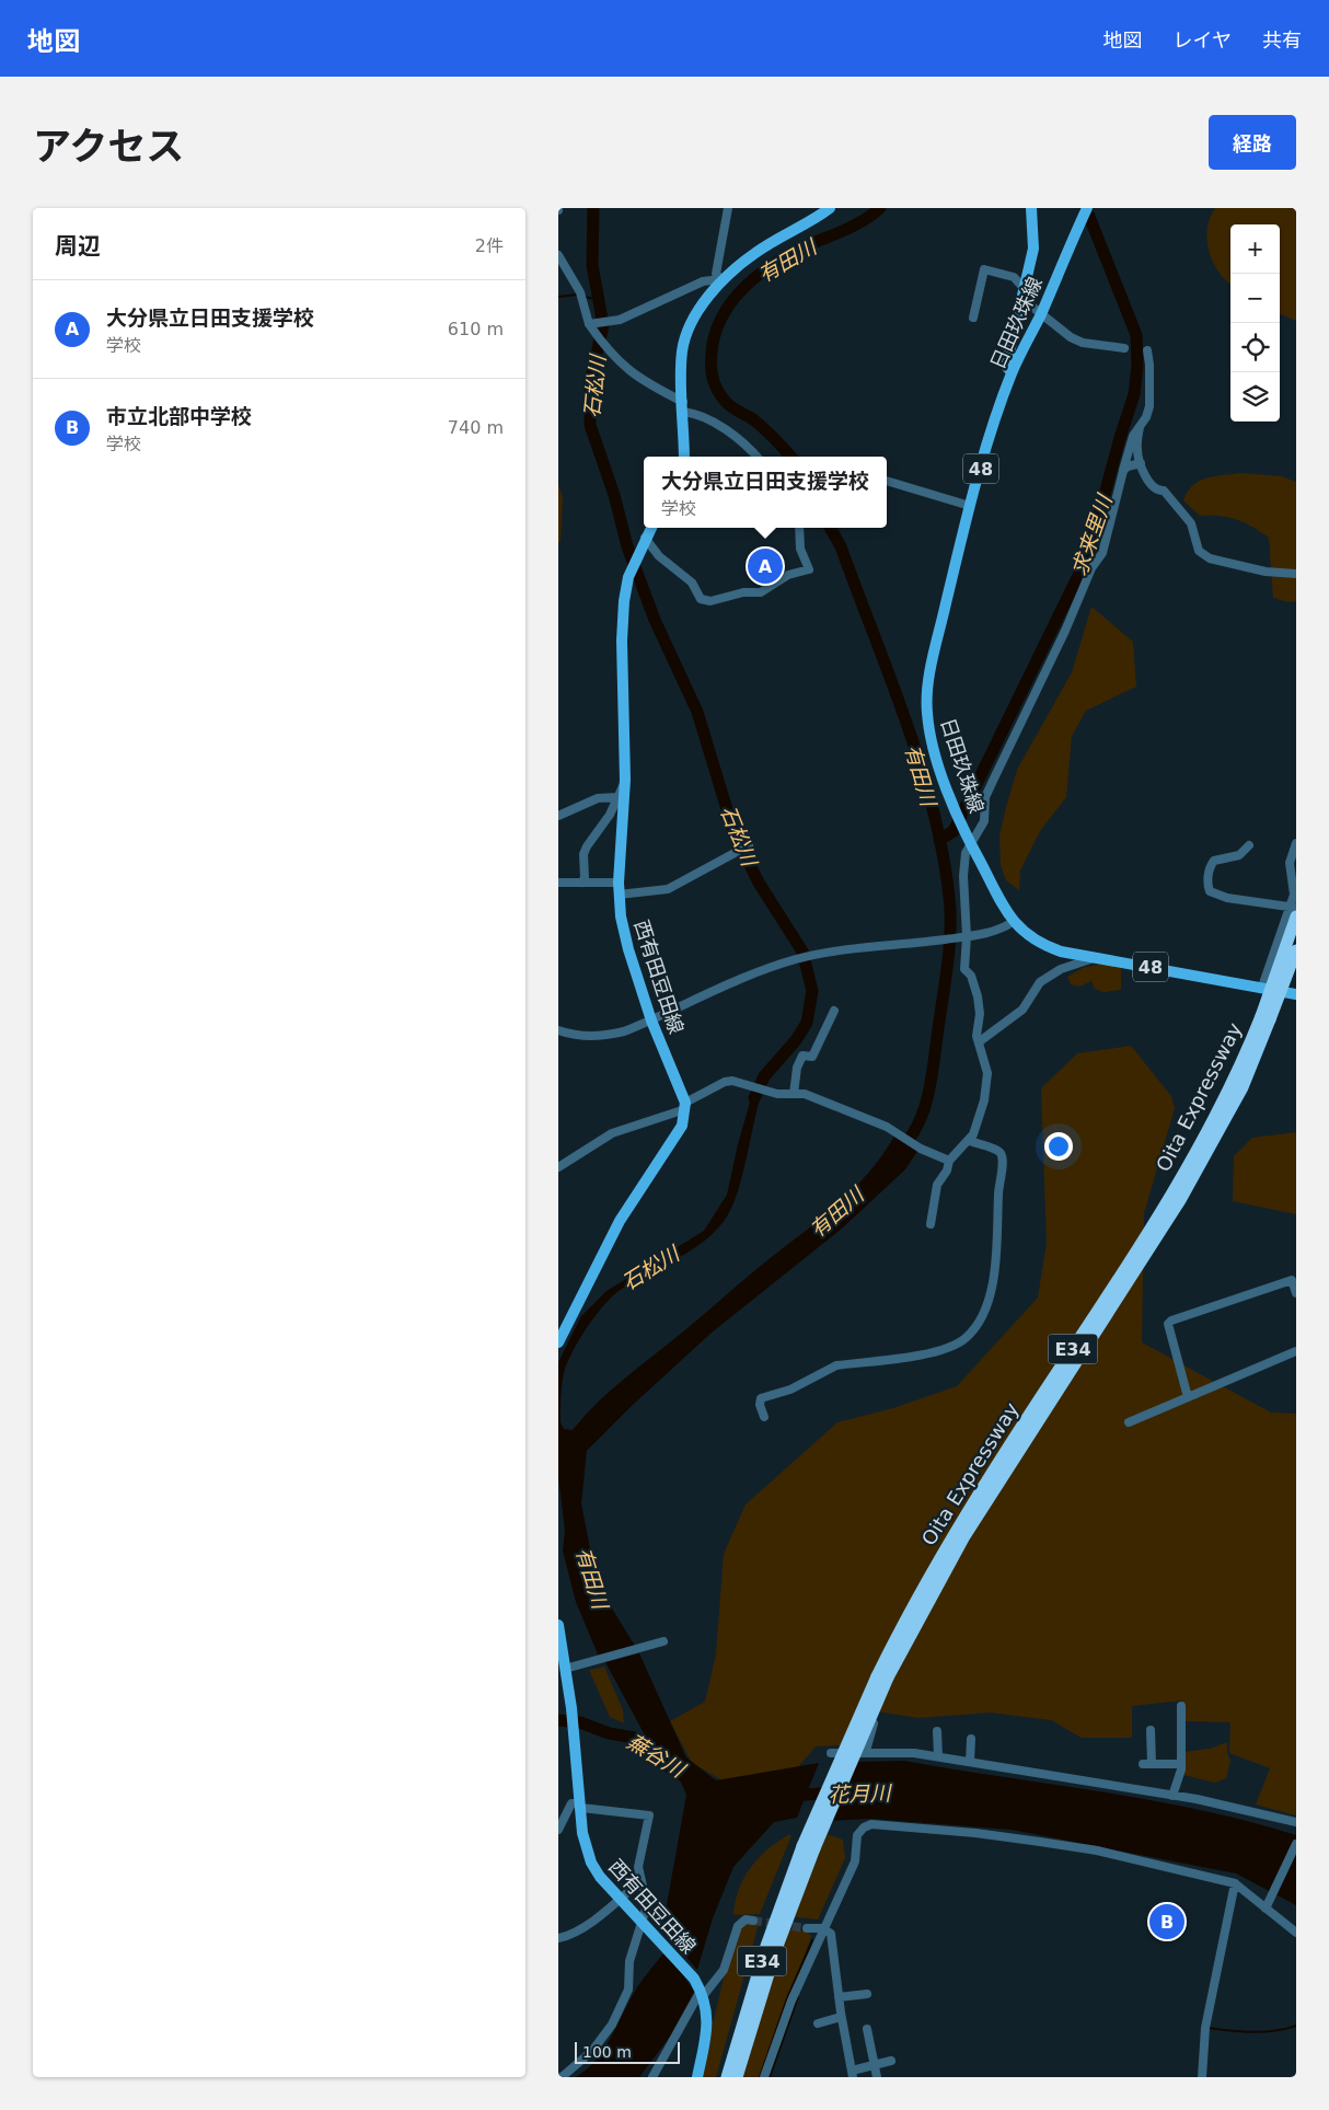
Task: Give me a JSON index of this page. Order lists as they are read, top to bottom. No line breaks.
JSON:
{"streets":{"highway":["Oita Expressway","E34"],"main road":["日田玖珠線","48","西有田豆田線"]},"water":["有田川","石松川","求来里川","蕪谷川","花月川"],"scale_bar":"100 m","page":{"header":"地図","nav":["地図","レイヤ","共有"],"title":"アクセス","buttons":"経路","heading":["周辺","2件"],"map_buttons":["+","−"],"list":[{"mark":"A","name":"大分県立日田支援学校","note":"学校","value":"610 m"},{"mark":"B","name":"市立北部中学校","note":"学校","value":"740 m"}],"popup":["大分県立日田支援学校","学校"],"pins":["A","B"],"scale":"100 m"}}
